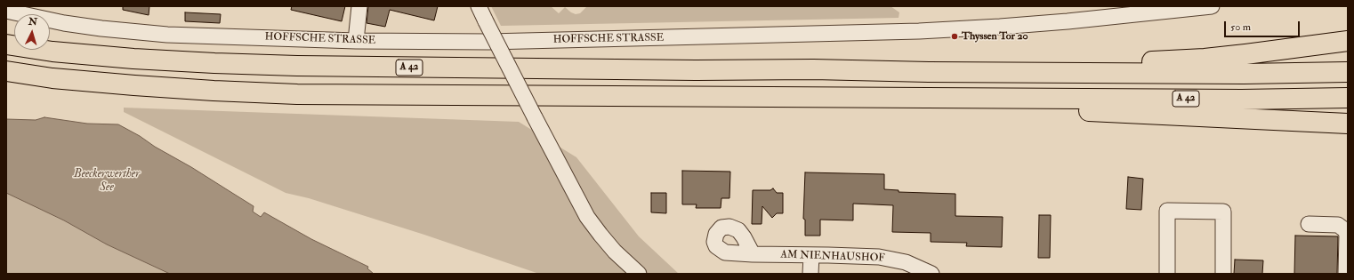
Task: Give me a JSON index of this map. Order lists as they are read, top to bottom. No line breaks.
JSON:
{"streets":{"highway":["A 42"],"street":["HOFFSCHE STRASSE","AM NIENHAUSHOF"]},"water":["Beeckerwerther See"],"places":["Thyssen Tor 20"],"scale_bar":"50 m","north":"top"}
